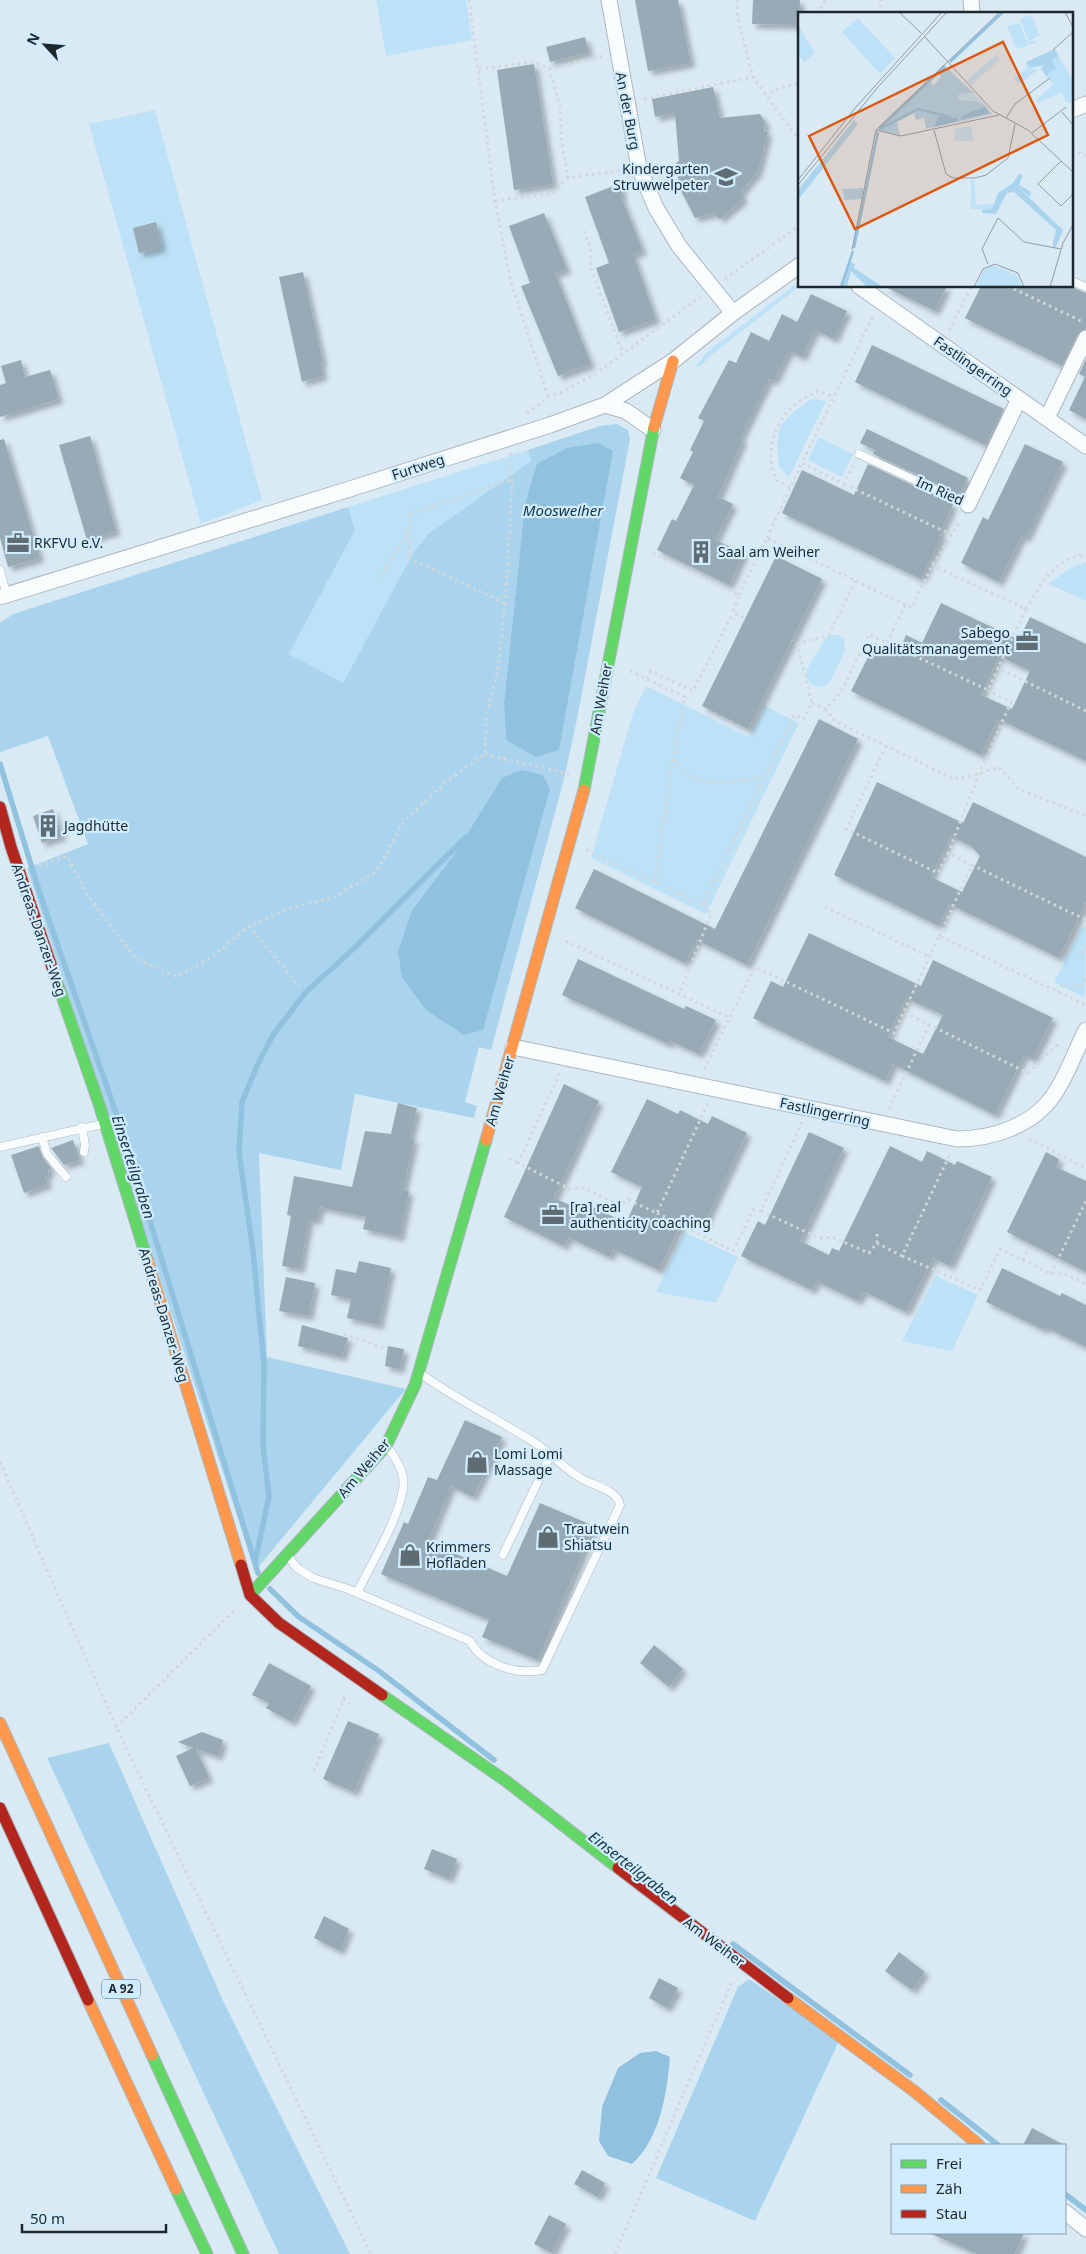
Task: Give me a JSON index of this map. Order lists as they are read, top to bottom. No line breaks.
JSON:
{"streets":{"main road":["Am Weiher","Andreas-Danzer-Weg","A 92"],"street":["An der Burg","Fastlingerring","Furtweg","Im Ried"]},"crossings":[["An der Burg","Furtweg"],["Fastlingerring","Im Ried"],["Fastlingerring","Am Weiher"],["Furtweg","Am Weiher"],["Am Weiher","Andreas-Danzer-Weg"]],"water":["Moosweiher","Einserteilgraben"],"places":{"school or university":["Kindergarten Struwwelpeter"],"office":["RKFVU e.V.","Sabego Qualitätsmanagement","[ra] real authenticity coaching"],"building":["Saal am Weiher","Jagdhütte"],"shop":["Lomi Lomi Massage","Trautwein Shiatsu","Krimmers Hofladen"]},"legend":["Frei","Zäh","Stau"],"scale_bar":"50 m","north":"top left"}
